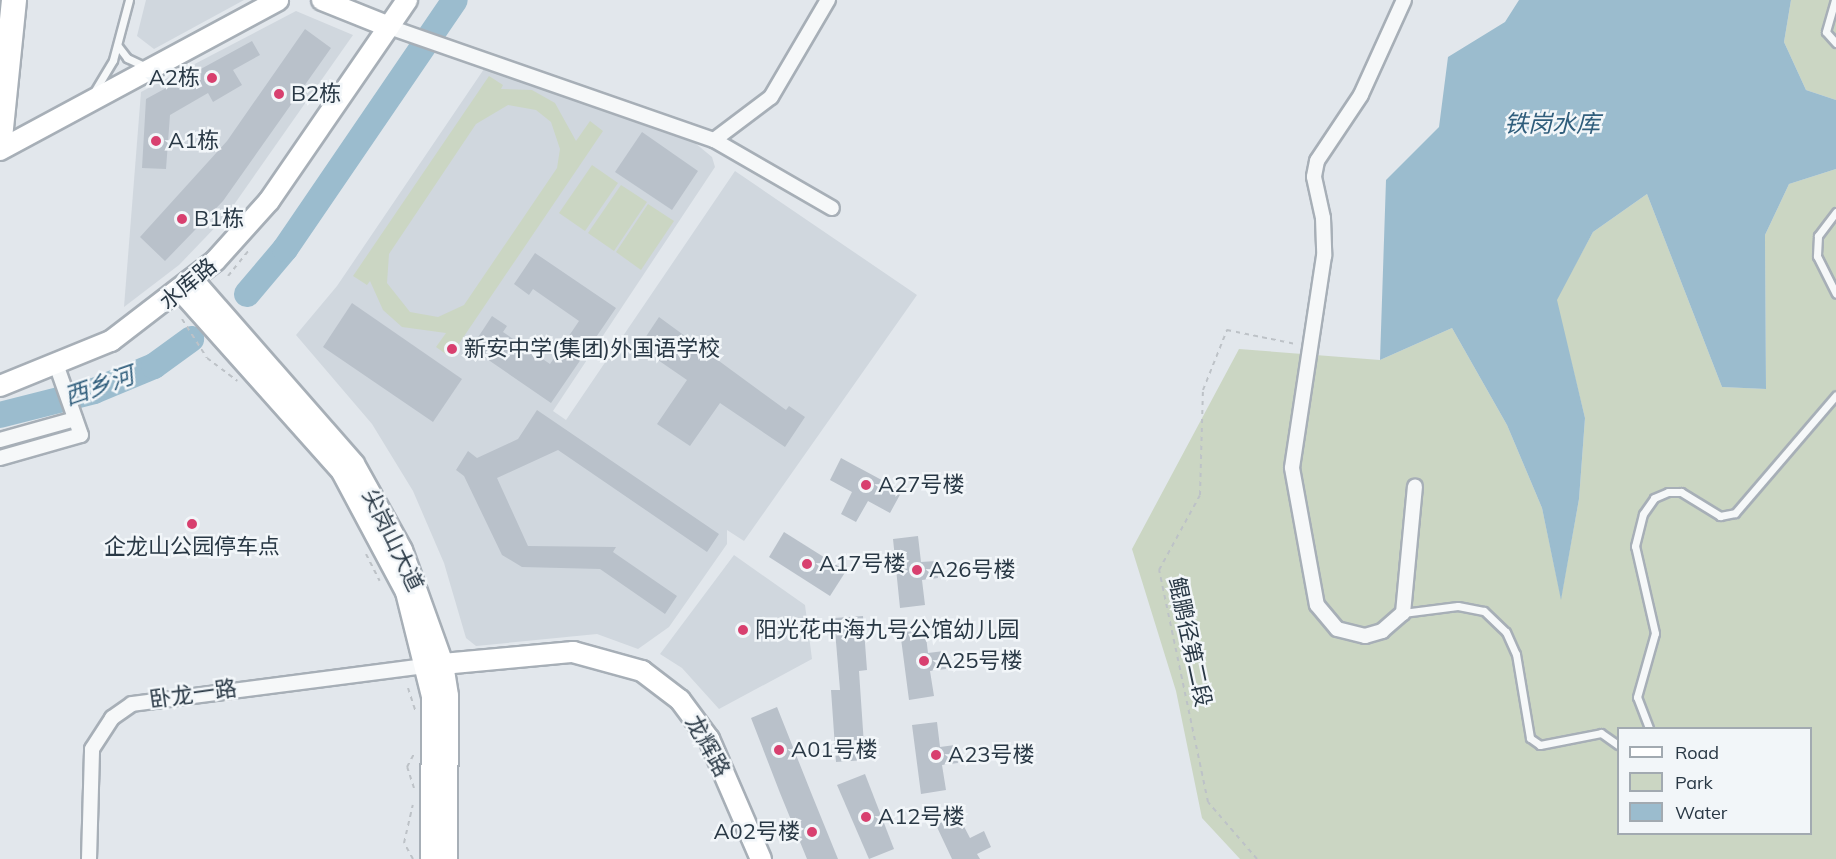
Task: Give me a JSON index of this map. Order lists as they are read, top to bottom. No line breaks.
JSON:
{"streets":{"main road":["水库路","尖岗山大道","龙辉路"],"street":["卧龙一路"],"path":["鲲鹏径第二段"]},"crossings":[["水库路","尖岗山大道"],["尖岗山大道","卧龙一路"],["尖岗山大道","龙辉路"],["卧龙一路","龙辉路"]],"water":["铁岗水库","西乡河"],"places":["A2栋","B2栋","A1栋","B1栋","新安中学(集团)外国语学校","A27号楼","企龙山公园停车点","A17号楼","A26号楼","阳光花中海九号公馆幼儿园","A25号楼","A01号楼","A23号楼","A12号楼","A02号楼"],"legend":["Road","Park","Water"]}
